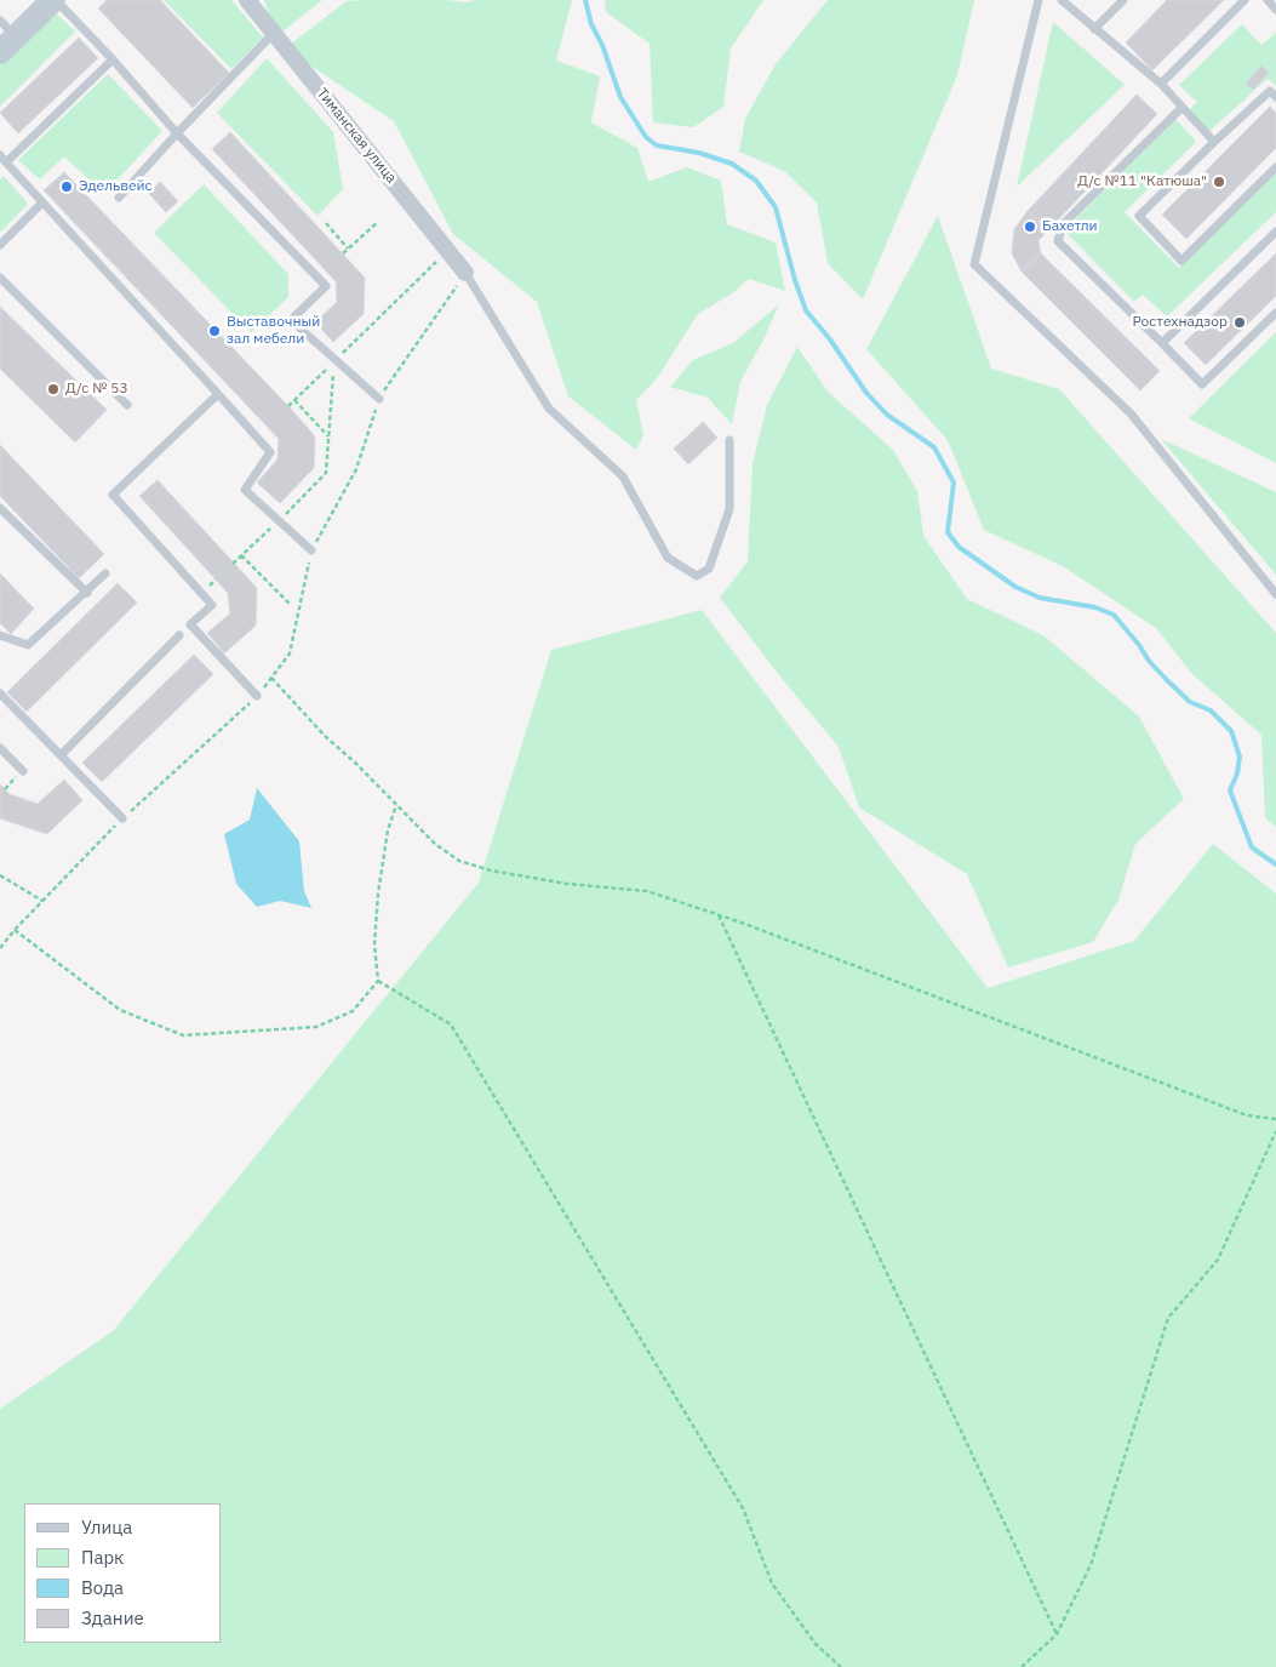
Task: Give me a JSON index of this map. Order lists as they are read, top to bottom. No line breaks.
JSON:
{"streets":{"street":["Тиманская улица"]},"places":["Д/с №11 \"Катюша\"","Эдельвейс","Бахетли","Ростехнадзор","Выставочный зал мебели","Д/с № 53"],"legend":["Улица","Парк","Вода","Здание"]}
